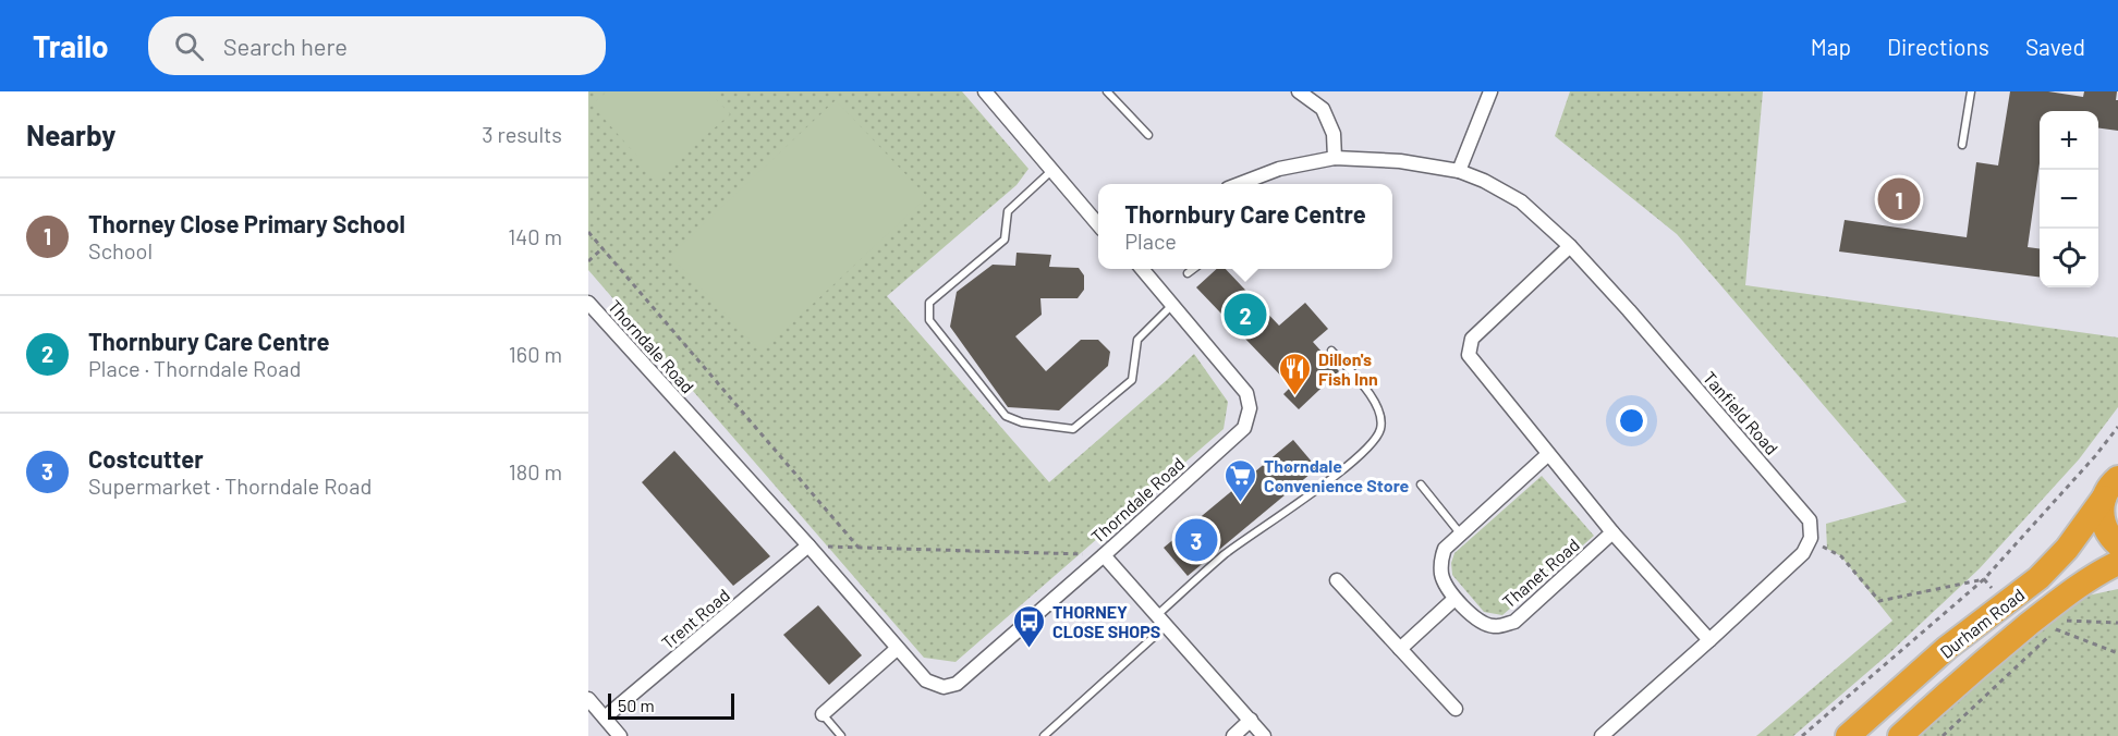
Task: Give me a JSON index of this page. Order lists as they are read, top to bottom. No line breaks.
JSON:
{"streets":{"highway":["Durham Road"],"street":["Thorndale Road","Tanfield Road","Thanet Road","Trent Road"]},"crossings":[["Thorndale Road","Trent Road"]],"places":{"restaurant":["Dillon's Fish Inn"],"supermarket":["Thorndale Convenience Store"],"bus stop":["THORNEY CLOSE SHOPS"]},"scale_bar":"50 m","page":{"header":"Trailo","search":"Search here","nav":["Map","Directions","Saved"],"heading":["Nearby","3 results"],"map_buttons":["+","−"],"pins":["1","2","3"],"list":[{"mark":"1","name":"Thorney Close Primary School","note":"School","value":"140 m"},{"mark":"2","name":"Thornbury Care Centre","note":"Place · Thorndale Road","value":"160 m"},{"mark":"3","name":"Costcutter","note":"Supermarket · Thorndale Road","value":"180 m"}],"popup":["Thornbury Care Centre","Place"],"scale":"50 m"}}
